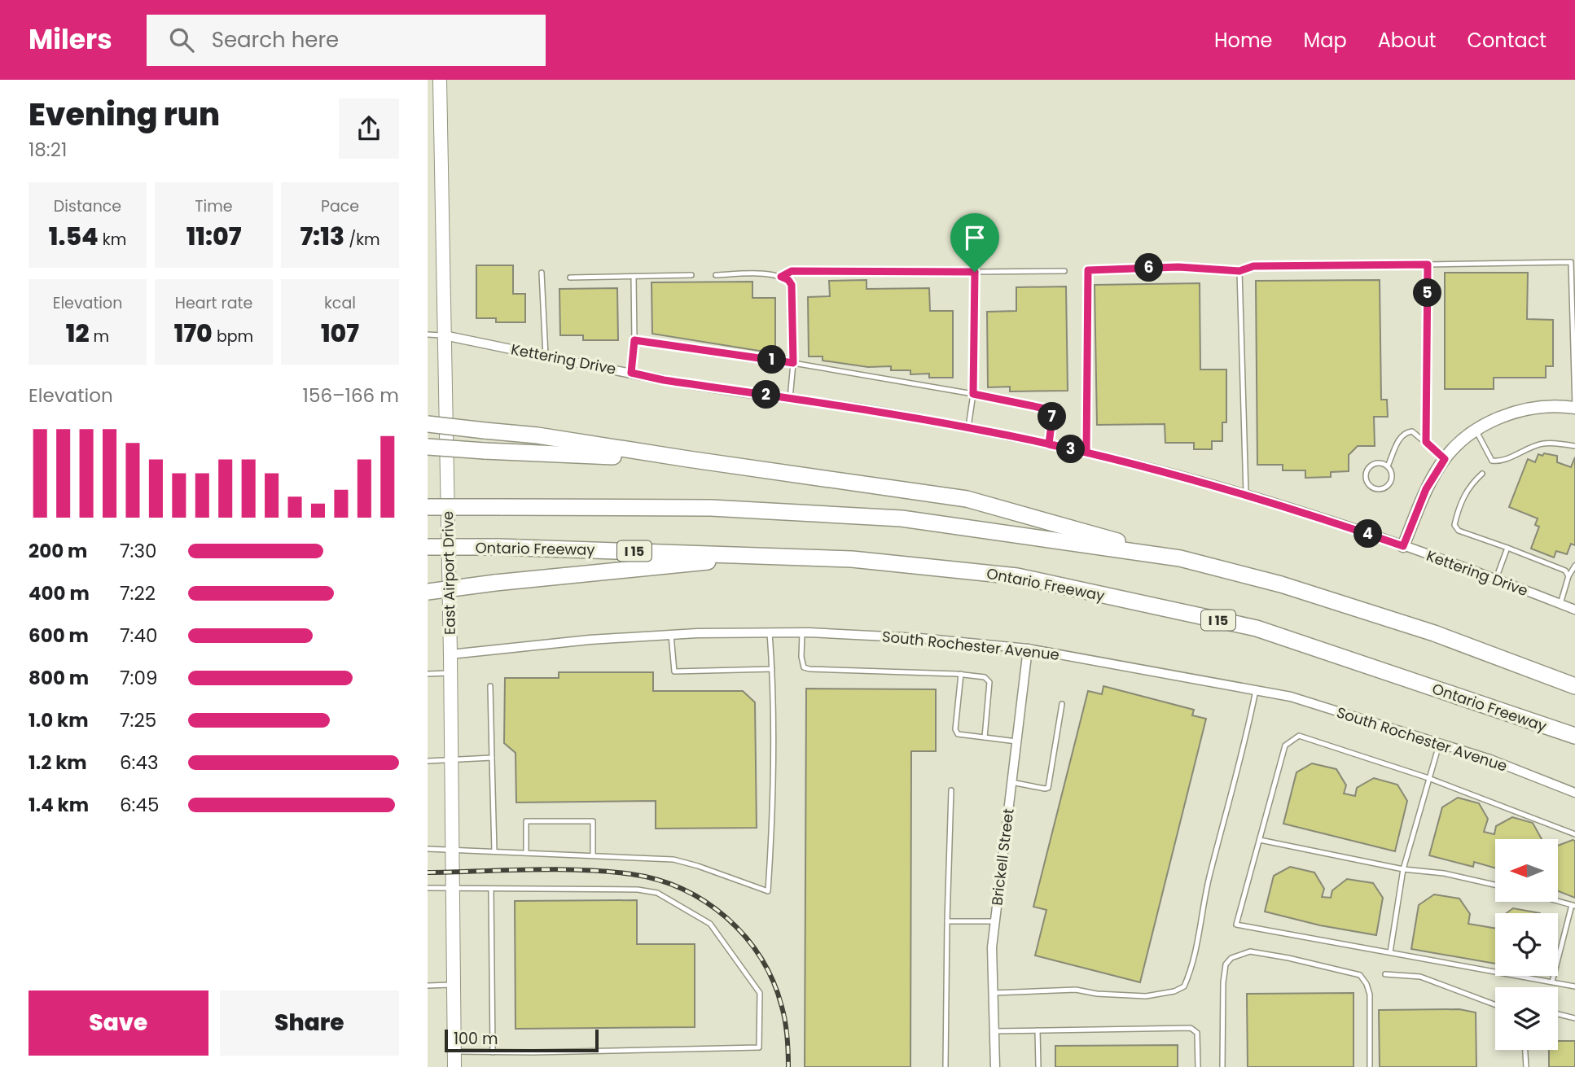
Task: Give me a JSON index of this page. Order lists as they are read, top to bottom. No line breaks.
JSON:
{"streets":{"highway":["Ontario Freeway","I 15"],"main road":["East Airport Drive"],"street":["Kettering Drive","South Rochester Avenue","Brickell Street"]},"crossings":[["Kettering Drive","East Airport Drive"],["East Airport Drive","South Rochester Avenue"],["South Rochester Avenue","Brickell Street"]],"scale_bar":"100 m","north":"left","page":{"header":"Milers","search":"Search here","nav":["Home","Map","About","Contact"],"heading":["Evening run","18:21"],"stats":[["Distance","1.54 km"],["Time","11:07"],["Pace","7:13 /km"],["Elevation","12 m"],["Heart rate","170 bpm"],["kcal","107"]],"pins":["6","5","1","2","7","3","4"],"chart":["Elevation","156–166 m"],"list":[{"name":"200 m","note":"7:30"},{"name":"400 m","note":"7:22"},{"name":"600 m","note":"7:40"},{"name":"800 m","note":"7:09"},{"name":"1.0 km","note":"7:25"},{"name":"1.2 km","note":"6:43"},{"name":"1.4 km","note":"6:45"}],"buttons":["Save","Share"],"scale":"100 m"}}
